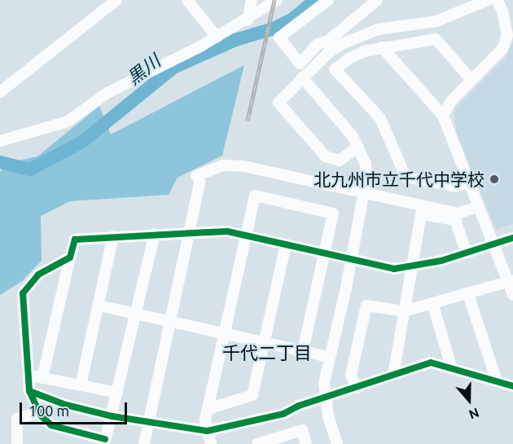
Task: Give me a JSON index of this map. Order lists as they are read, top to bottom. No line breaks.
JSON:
{"districts":["千代二丁目"],"water":["黒川"],"places":["北九州市立千代中学校"],"scale_bar":"100 m","north":"bottom"}
